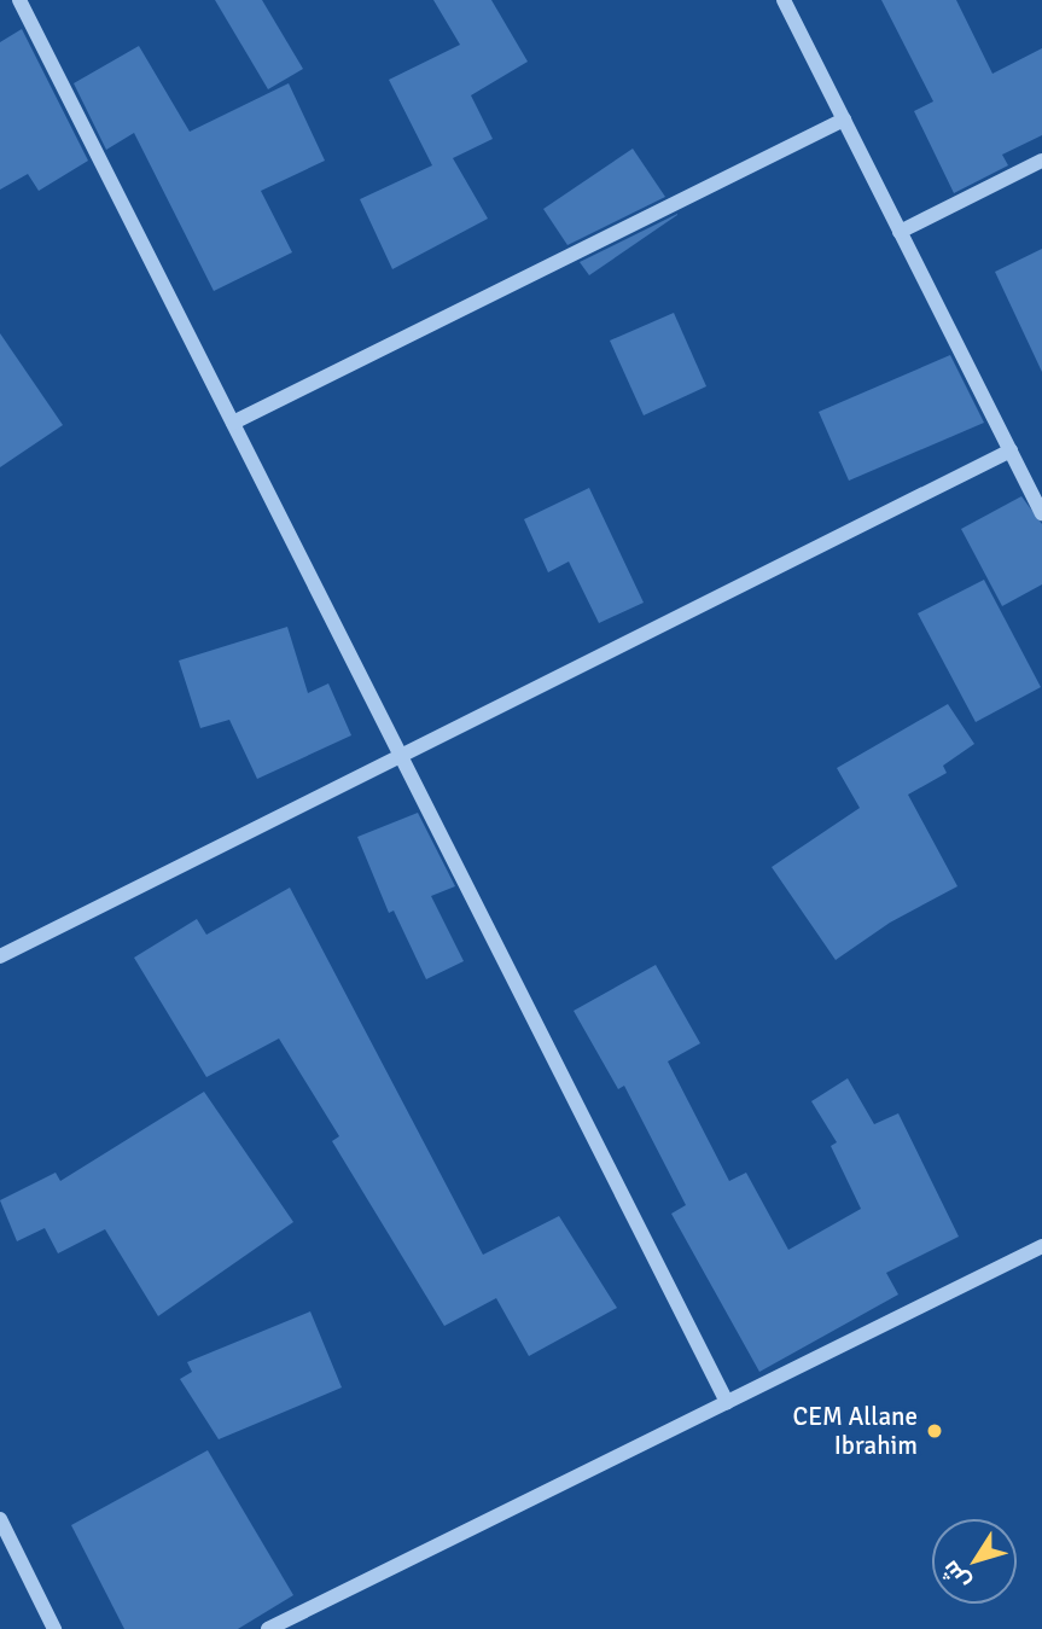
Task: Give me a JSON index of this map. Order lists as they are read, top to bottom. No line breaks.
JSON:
{"places":["CEM Allane Ibrahim"],"north":"bottom left"}
